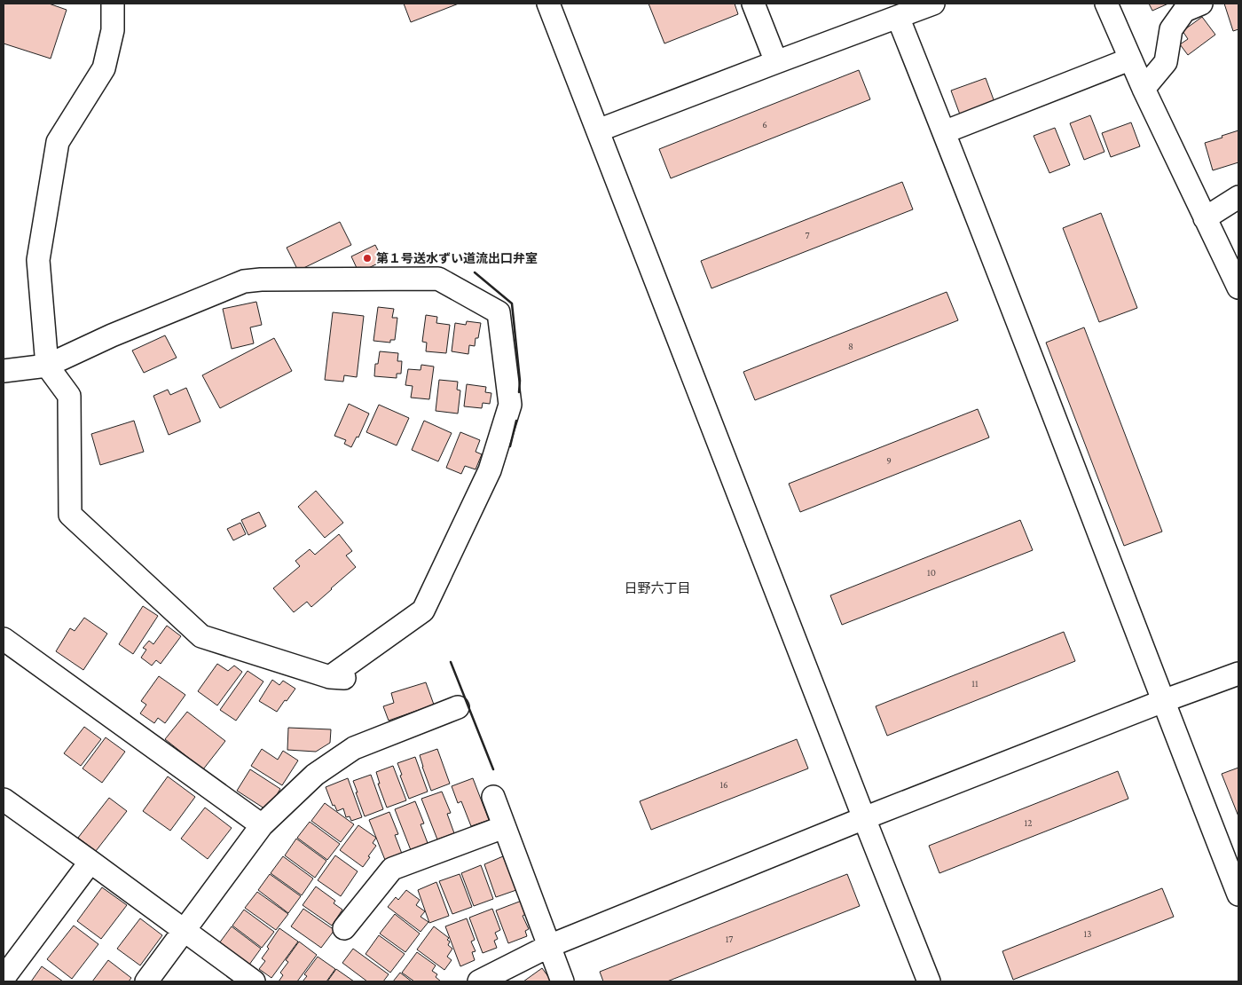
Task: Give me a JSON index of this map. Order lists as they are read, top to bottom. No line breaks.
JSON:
{"districts":["日野六丁目"],"places":["第１号送水ずい道流出口弁室"],"house_numbers":["6","7","8","9","10","11","16","12","13","17"]}
